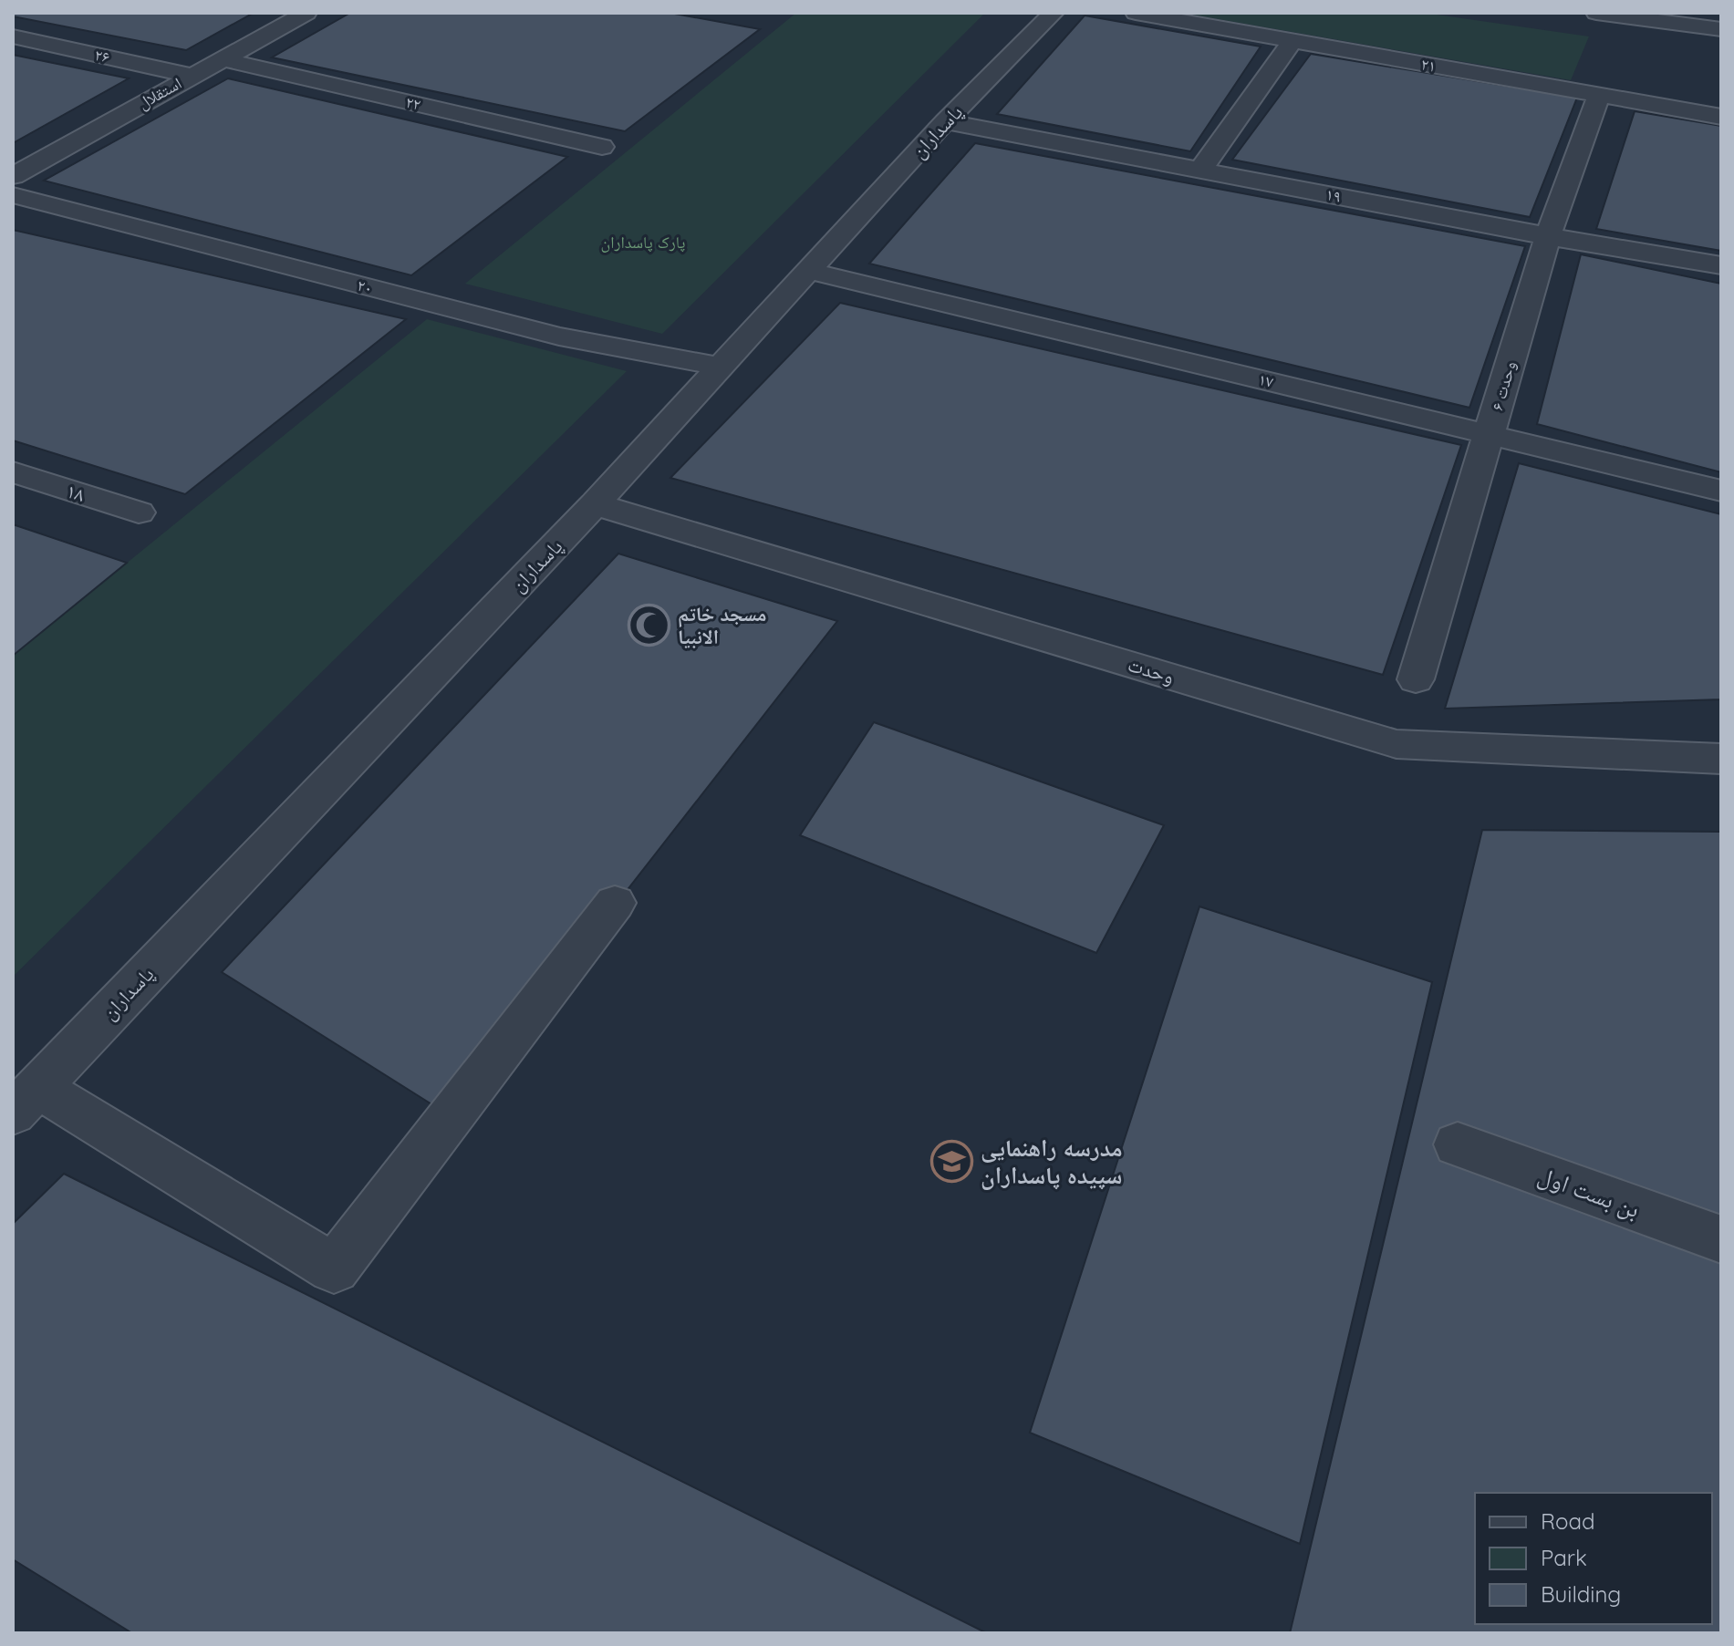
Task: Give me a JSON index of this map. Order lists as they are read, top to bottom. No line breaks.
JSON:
{"streets":{"street":["۲۶","۲۱","استقلال","۲۲","پاسداران","۱۹","۲۰","۱۷","وحدت ۶","۱۸","وحدت","بن بست اول"]},"crossings":[["۲۶","استقلال"],["۲۱","وحدت ۶"],["استقلال","۲۲"],["پاسداران","۱۹"],["پاسداران","۲۰"],["پاسداران","۱۷"],["پاسداران","وحدت"],["۱۹","وحدت ۶"],["۱۷","وحدت ۶"]],"parks":["پارک پاسداران"],"places":{"mosque":["مسجد خاتم الانبیا"],"school or university":["مدرسه راهنمایی سپیده پاسداران"]},"legend":["Road","Park","Building"]}
